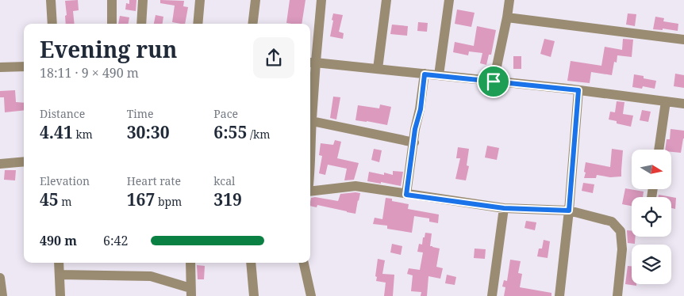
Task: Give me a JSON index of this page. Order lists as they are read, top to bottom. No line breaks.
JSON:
{"north":"right","page":{"heading":["Evening run","18:11 · 9 × 490 m"],"stats":[["Distance","4.41 km"],["Time","30:30"],["Pace","6:55 /km"],["Elevation","45 m"],["Heart rate","167 bpm"],["kcal","319"]],"list":[{"name":"490 m","note":"6:42"}]}}
